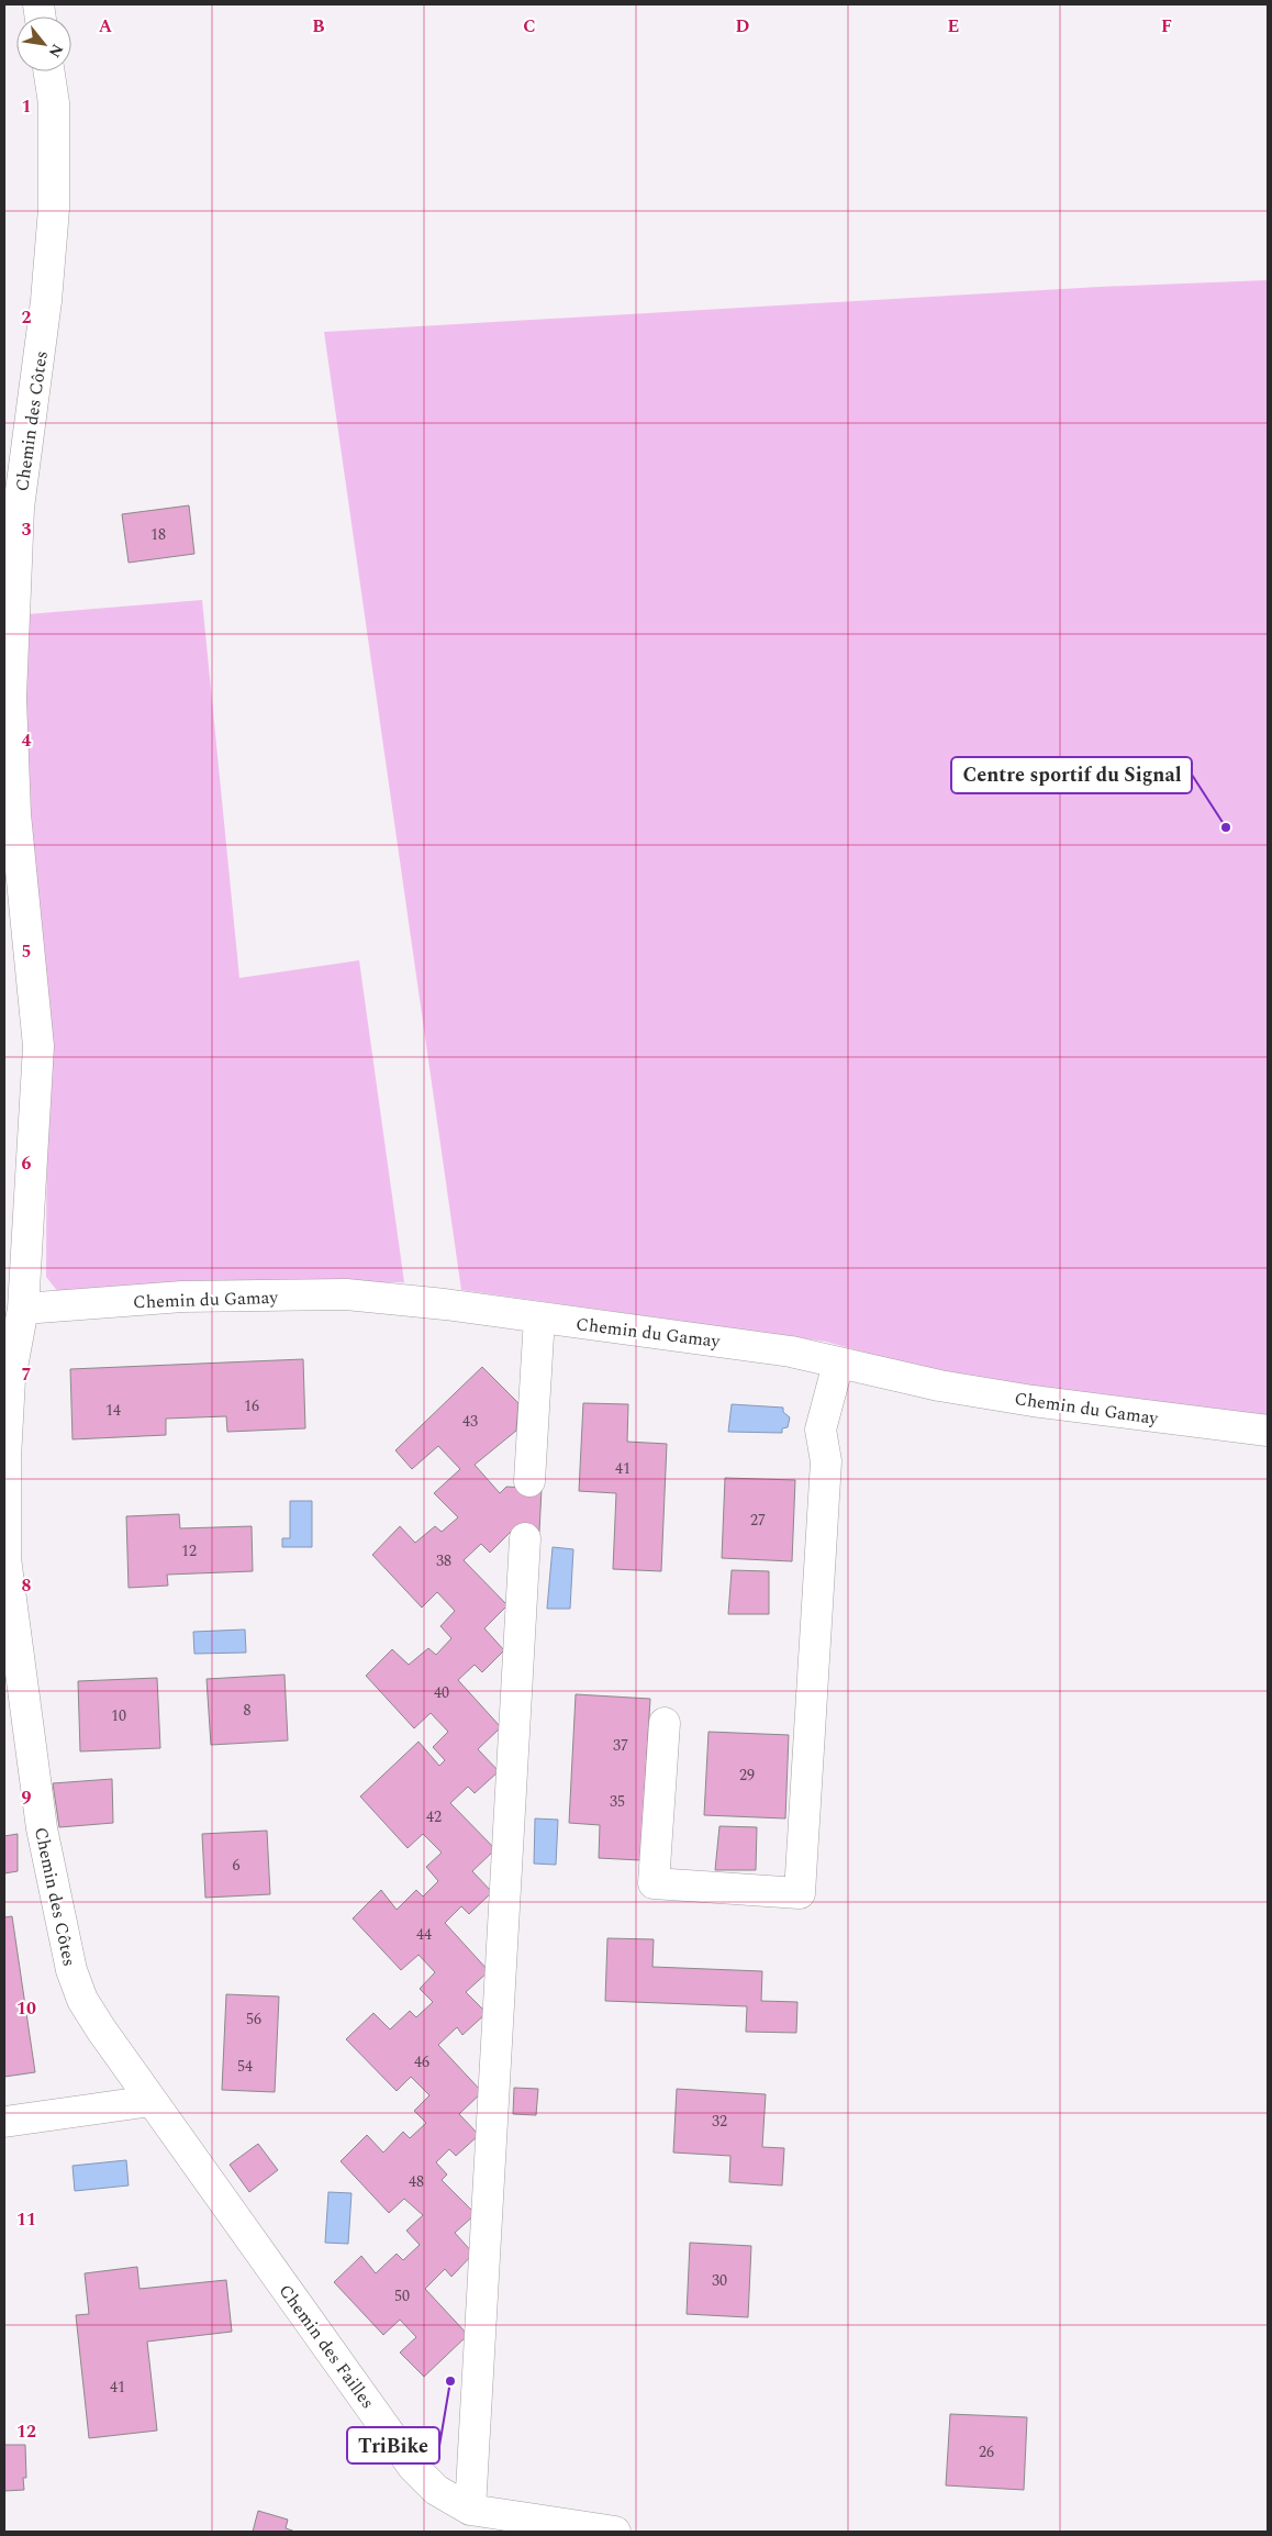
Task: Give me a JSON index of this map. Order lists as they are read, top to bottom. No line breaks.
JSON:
{"streets":{"street":["Chemin des Côtes","Chemin du Gamay","Chemin des Failles"]},"crossings":[["Chemin des Côtes","Chemin du Gamay"],["Chemin des Côtes","Chemin des Failles"]],"places":["Centre sportif du Signal","TriBike"],"house_numbers":["18","16","14","43","41","27","12","38","40","8","10","37","29","35","42","6","44","56","46","54","32","48","30","50","41","26"],"north":"bottom right","grid":{"columns":["A","B","C","D","E","F"],"rows":["1","2","3","4","5","6","7","8","9","10","11","12"]}}
